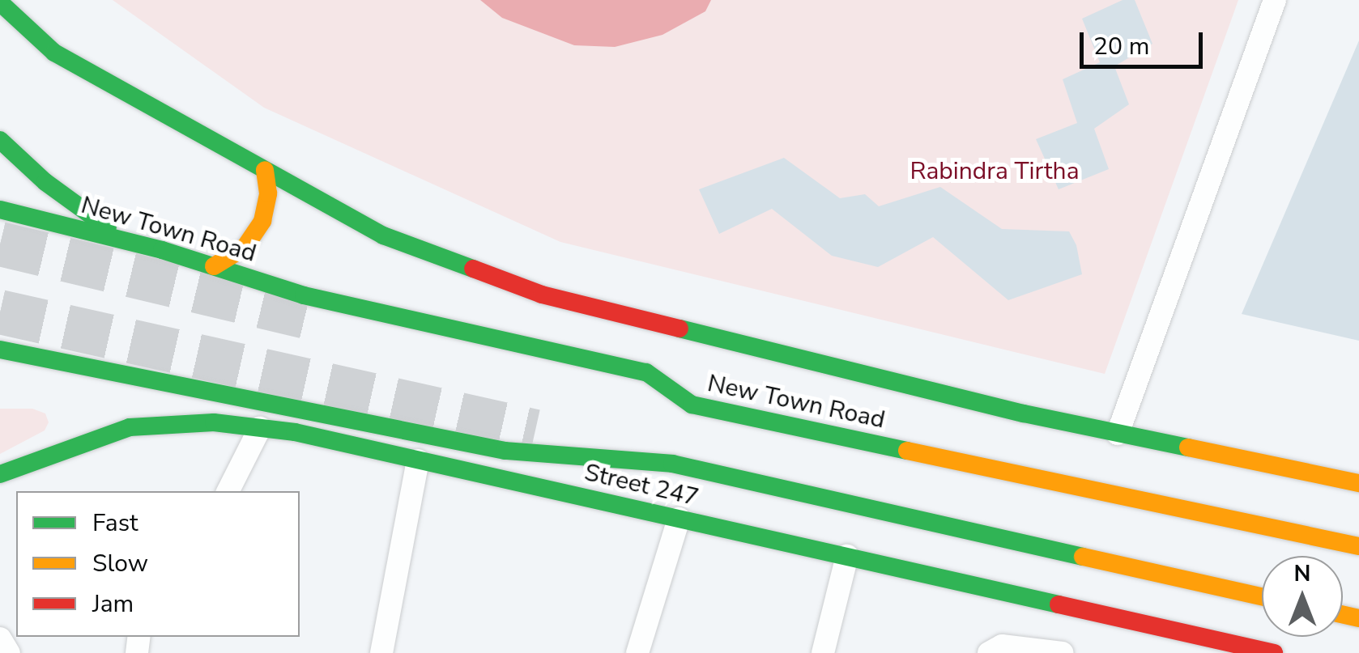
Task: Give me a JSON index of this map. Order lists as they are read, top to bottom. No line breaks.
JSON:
{"streets":{"main road":["New Town Road","Street 247"]},"parks":["Rabindra Tirtha"],"legend":["Fast","Slow","Jam"],"scale_bar":"20 m","north":"top"}
